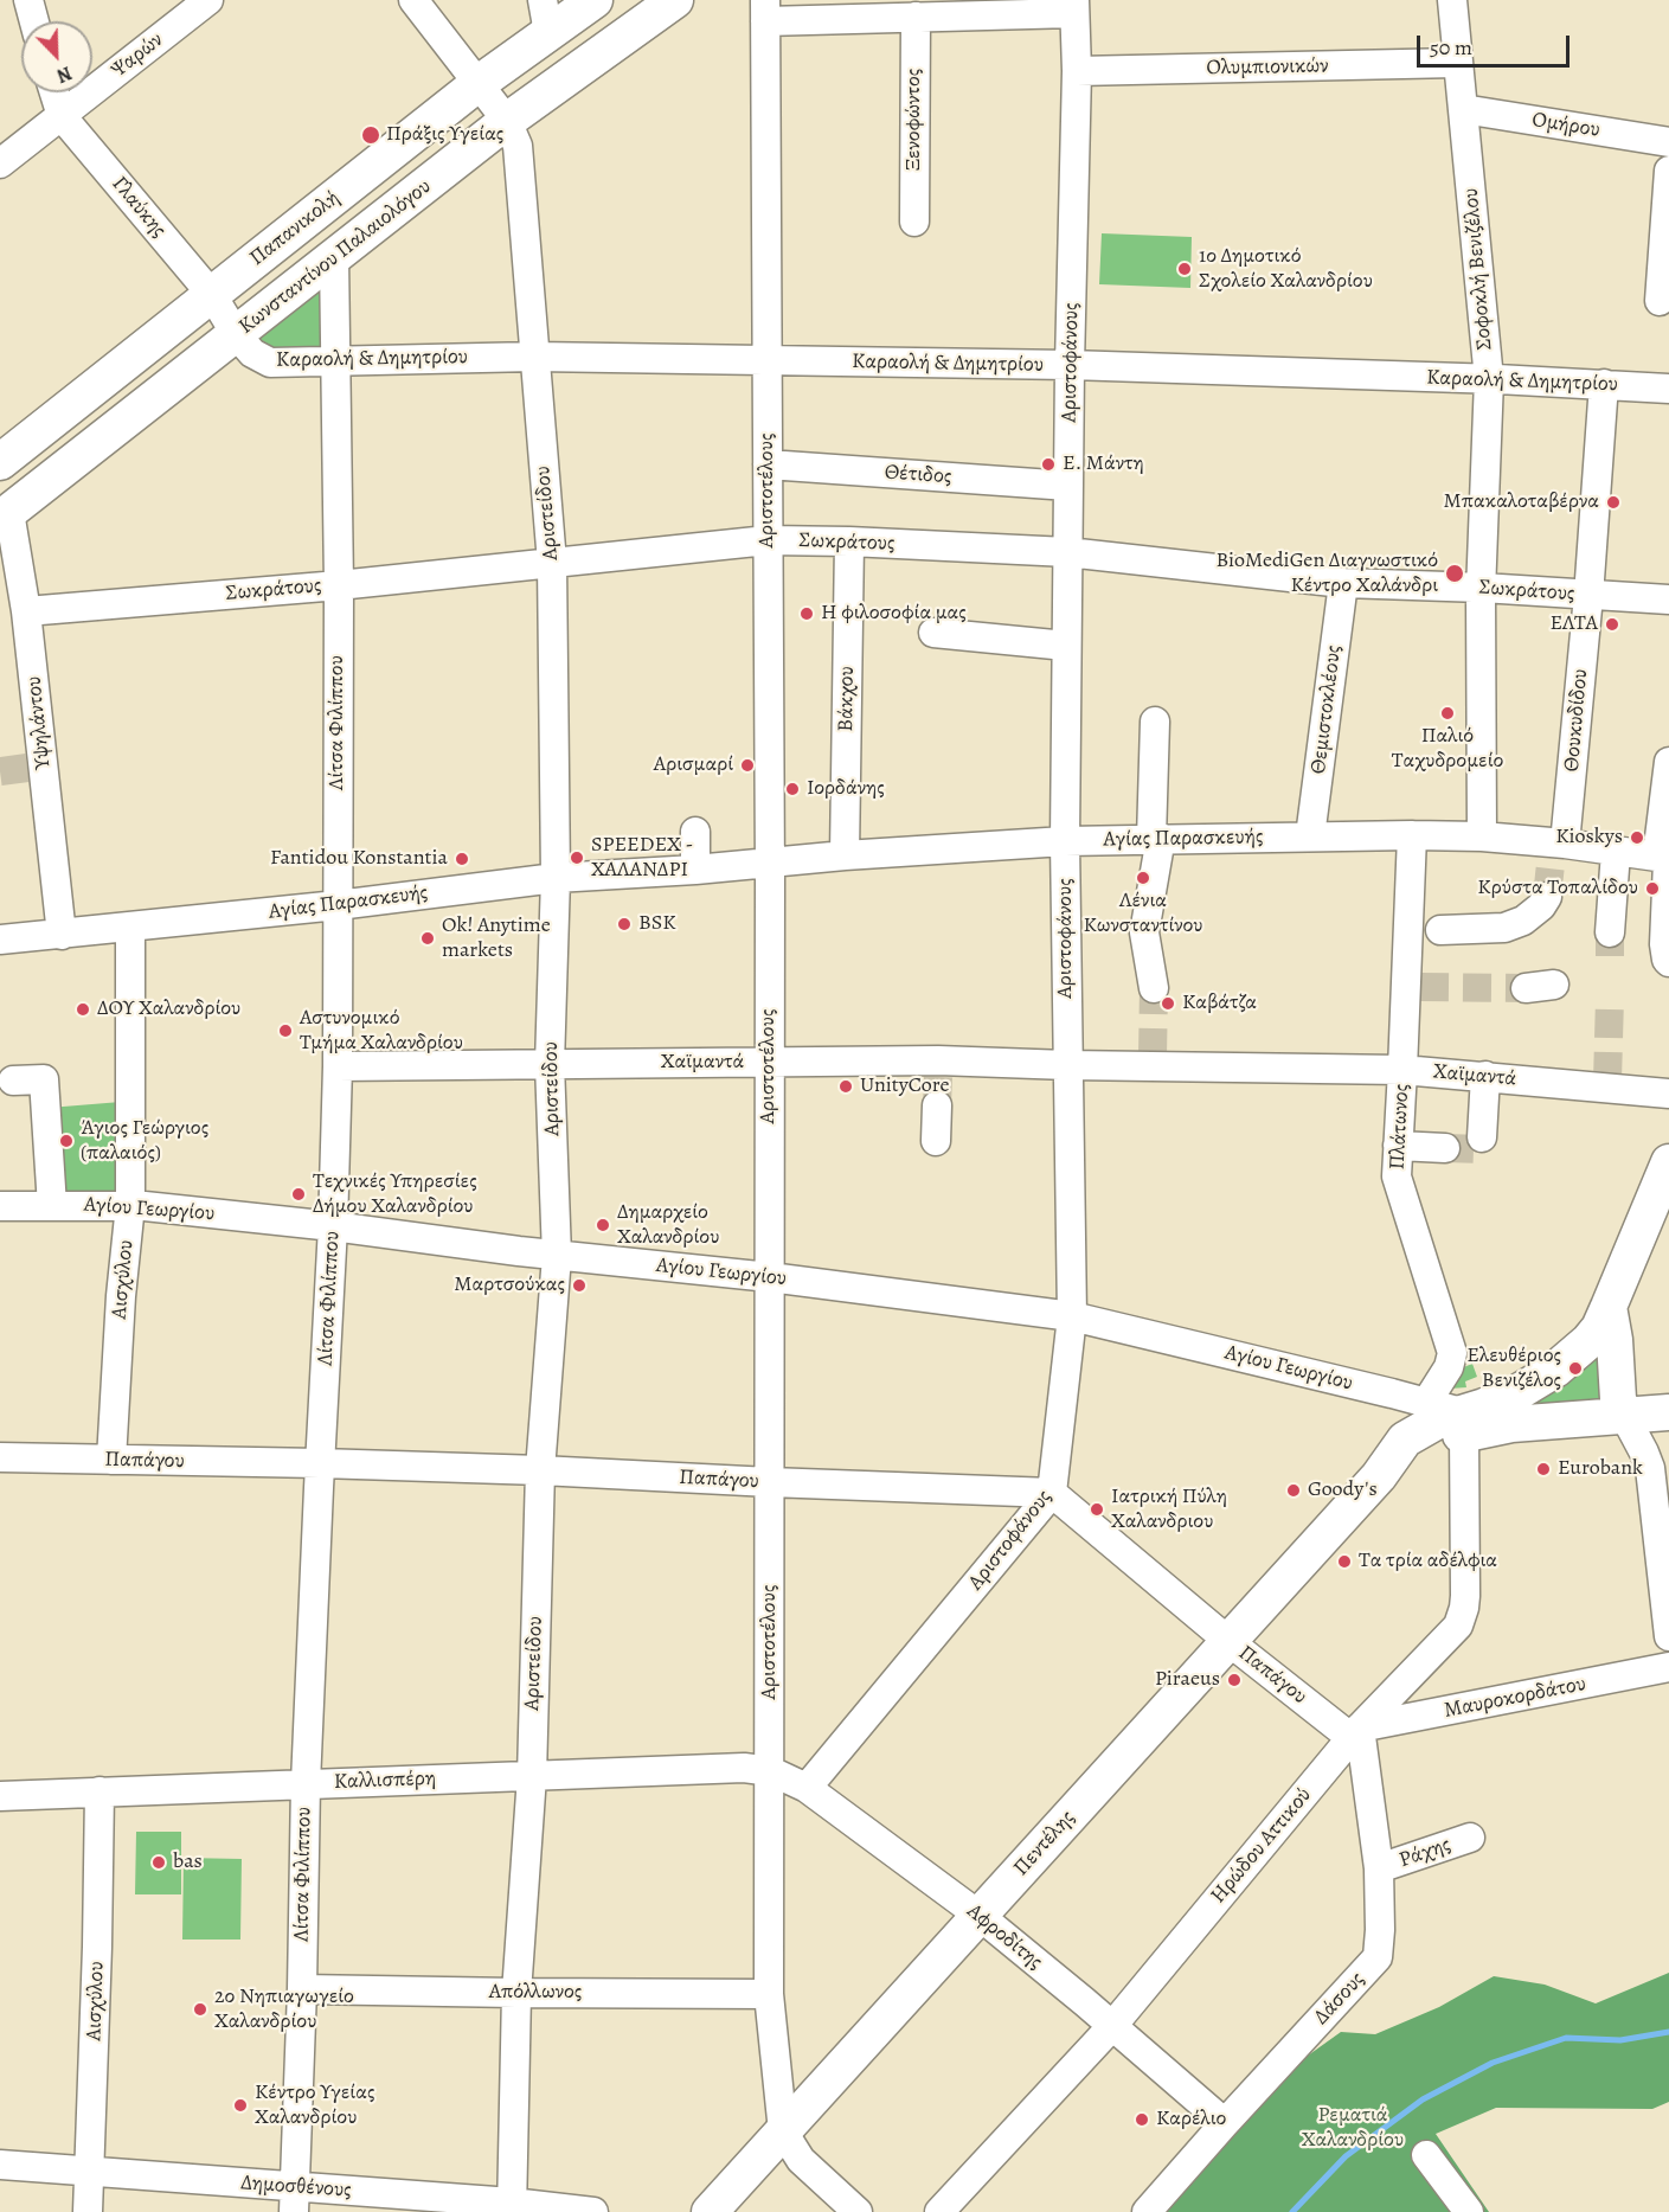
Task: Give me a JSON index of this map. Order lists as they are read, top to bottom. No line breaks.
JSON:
{"streets":{"main road":["Παπανικολή","Κωνσταντίνου Παλαιολόγου","Πεντέλης"],"street":["Ψαρών","Ολυμπιονικών","Ξενοφώντος","Ομήρου","Γλαύκης","Σοφοκλή Βενιζέλου","Καραολή & Δημητρίου","Αριστοφάνους","Θέτιδος","Αριστοτέλους","Αριστείδου","Σωκράτους","Βάκχου","Θεμιστοκλέους","Θουκυδίδου","Υψηλάντου","Λίτσα Φιλίππου","Αγίας Παρασκευής","Χαϊμαντά","Πλάτωνος","Αγίου Γεωργίου","Αισχύλου","Παπάγου","Μαυροκορδάτου","Καλλισπέρη","Ηρώδου Αττικού","Ράχης","Αφροδίτης","Απόλλωνος","Δάσους","Δημοσθένους"]},"crossings":[["Ψαρών","Γλαύκης"],["Ολυμπιονικών","Σοφοκλή Βενιζέλου"],["Ολυμπιονικών","Αριστοφάνους"],["Ομήρου","Σοφοκλή Βενιζέλου"],["Γλαύκης","Παπανικολή"],["Γλαύκης","Κωνσταντίνου Παλαιολόγου"],["Γλαύκης","Καραολή & Δημητρίου"],["Παπανικολή","Αριστείδου"],["Κωνσταντίνου Παλαιολόγου","Καραολή & Δημητρίου"],["Κωνσταντίνου Παλαιολόγου","Αριστείδου"],["Κωνσταντίνου Παλαιολόγου","Υψηλάντου"],["Κωνσταντίνου Παλαιολόγου","Λίτσα Φιλίππου"],["Σοφοκλή Βενιζέλου","Καραολή & Δημητρίου"],["Σοφοκλή Βενιζέλου","Σωκράτους"],["Σοφοκλή Βενιζέλου","Αγίας Παρασκευής"],["Καραολή & Δημητρίου","Αριστοφάνους"],["Καραολή & Δημητρίου","Αριστοτέλους"],["Καραολή & Δημητρίου","Αριστείδου"],["Καραολή & Δημητρίου","Θουκυδίδου"],["Καραολή & Δημητρίου","Λίτσα Φιλίππου"],["Αριστοφάνους","Θέτιδος"],["Αριστοφάνους","Σωκράτους"],["Αριστοφάνους","Αγίας Παρασκευής"],["Αριστοφάνους","Χαϊμαντά"],["Αριστοφάνους","Αγίου Γεωργίου"],["Αριστοφάνους","Παπάγου"],["Αριστοφάνους","Αφροδίτης"],["Θέτιδος","Αριστοτέλους"],["Αριστοτέλους","Σωκράτους"],["Αριστοτέλους","Αγίας Παρασκευής"],["Αριστοτέλους","Χαϊμαντά"],["Αριστοτέλους","Αγίου Γεωργίου"],["Αριστοτέλους","Παπάγου"],["Αριστοτέλους","Καλλισπέρη"],["Αριστοτέλους","Πεντέλης"],["Αριστοτέλους","Αφροδίτης"],["Αριστοτέλους","Απόλλωνος"],["Αριστείδου","Σωκράτους"],["Αριστείδου","Αγίας Παρασκευής"],["Αριστείδου","Χαϊμαντά"],["Αριστείδου","Αγίου Γεωργίου"],["Αριστείδου","Παπάγου"],["Αριστείδου","Καλλισπέρη"],["Αριστείδου","Απόλλωνος"],["Αριστείδου","Δημοσθένους"],["Σωκράτους","Βάκχου"],["Σωκράτους","Θεμιστοκλέους"],["Σωκράτους","Θουκυδίδου"],["Σωκράτους","Υψηλάντου"],["Σωκράτους","Λίτσα Φιλίππου"],["Βάκχου","Αγίας Παρασκευής"],["Θεμιστοκλέους","Αγίας Παρασκευής"],["Θουκυδίδου","Αγίας Παρασκευής"],["Υψηλάντου","Αγίας Παρασκευής"],["Λίτσα Φιλίππου","Αγίας Παρασκευής"],["Λίτσα Φιλίππου","Χαϊμαντά"],["Λίτσα Φιλίππου","Αγίου Γεωργίου"],["Λίτσα Φιλίππου","Παπάγου"],["Λίτσα Φιλίππου","Καλλισπέρη"],["Λίτσα Φιλίππου","Απόλλωνος"],["Λίτσα Φιλίππου","Δημοσθένους"],["Αγίας Παρασκευής","Πλάτωνος"],["Αγίας Παρασκευής","Αισχύλου"],["Χαϊμαντά","Πλάτωνος"],["Πλάτωνος","Αγίου Γεωργίου"],["Αγίου Γεωργίου","Αισχύλου"],["Αγίου Γεωργίου","Ηρώδου Αττικού"],["Αισχύλου","Παπάγου"],["Αισχύλου","Καλλισπέρη"],["Αισχύλου","Δημοσθένους"],["Παπάγου","Μαυροκορδάτου"],["Παπάγου","Πεντέλης"],["Παπάγου","Ηρώδου Αττικού"],["Παπάγου","Δάσους"],["Μαυροκορδάτου","Ηρώδου Αττικού"],["Μαυροκορδάτου","Δάσους"],["Καλλισπέρη","Αφροδίτης"],["Πεντέλης","Αφροδίτης"],["Ηρώδου Αττικού","Αφροδίτης"],["Ηρώδου Αττικού","Δάσους"],["Ράχης","Δάσους"],["Αφροδίτης","Δάσους"]],"parks":["Ρεματιά Χαλανδρίου"],"places":["Πράξις Υγείας","1ο Δημοτικό Σχολείο Χαλανδρίου","Ε. Μάντη","Μπακαλοταβέρνα","BioMediGen Διαγνωστικό Κέντρο Χαλάνδρι","Η φιλοσοφία μας","ΕΛΤΑ","Παλιό Ταχυδρομείο","Αρισμαρί","Ιορδάνης","Kioskys","SPEEDEX - ΧΑΛΑΝΔΡΙ","Fantidou Konstantia","Λένια Κωνσταντίνου","Κρύστα Τοπαλίδου","BSK","Ok! Anytime markets","Καβάτζα","ΔΟΥ Χαλανδρίου","Αστυνομικό Τμήμα Χαλανδρίου","UnityCore","Άγιος Γεώργιος (παλαιός)","Τεχνικές Υπηρεσίες Δήμου Χαλανδρίου","Δημαρχείο Χαλανδρίου","Μαρτσούκας","Ελευθέριος Βενιζέλος","Eurobank","Goody's","Ιατρική Πύλη Χαλανδριου","Τα τρία αδέλφια","Piraeus","bas","2ο Νηπιαγωγείο Χαλανδρίου","Κέντρο Υγείας Χαλανδρίου","Καρέλιο"],"scale_bar":"50 m","north":"bottom right"}
